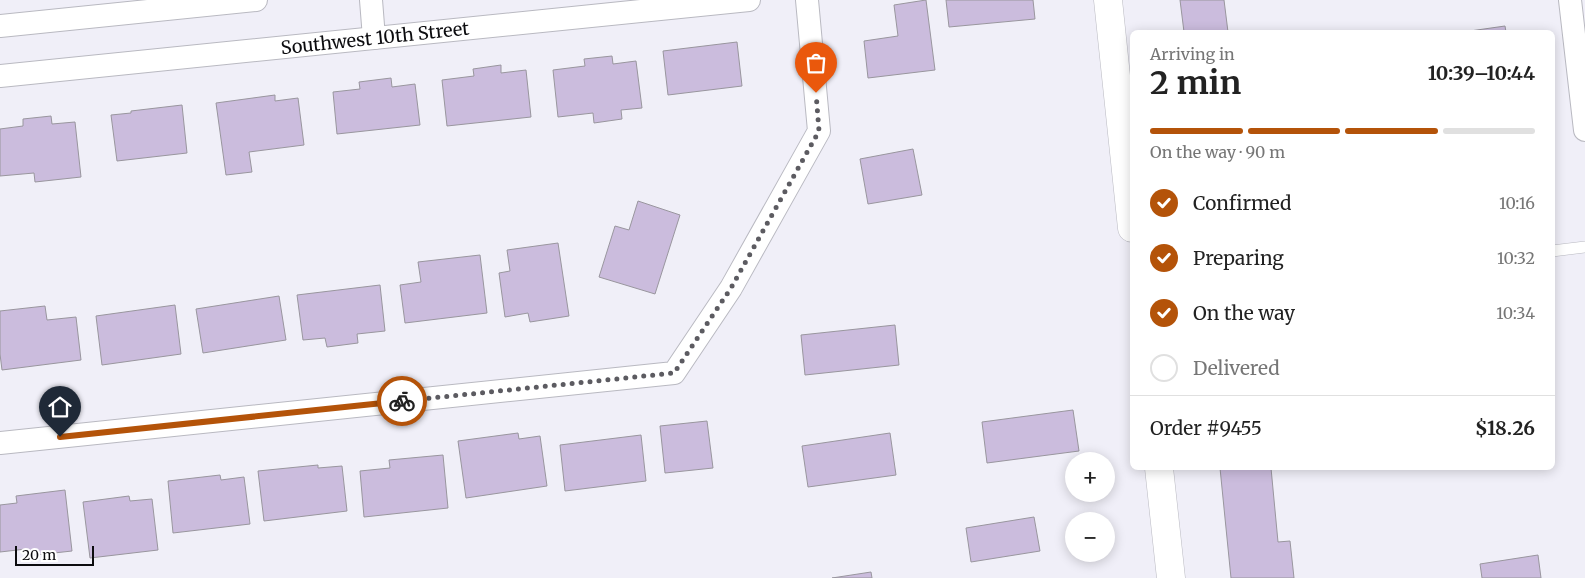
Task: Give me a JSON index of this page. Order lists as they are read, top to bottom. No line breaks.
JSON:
{"streets":{"street":["Southwest 10th Street"]},"scale_bar":"20 m","page":{"heading":["2 min","Arriving in","10:39–10:44"],"panel":["Order #9455","$18.26"],"bar":"On the way · 90 m","list":[["Confirmed","10:16"],["Preparing","10:32"],["On the way","10:34"],"Delivered"],"map_buttons":["+","−"],"scale":"20 m"}}
